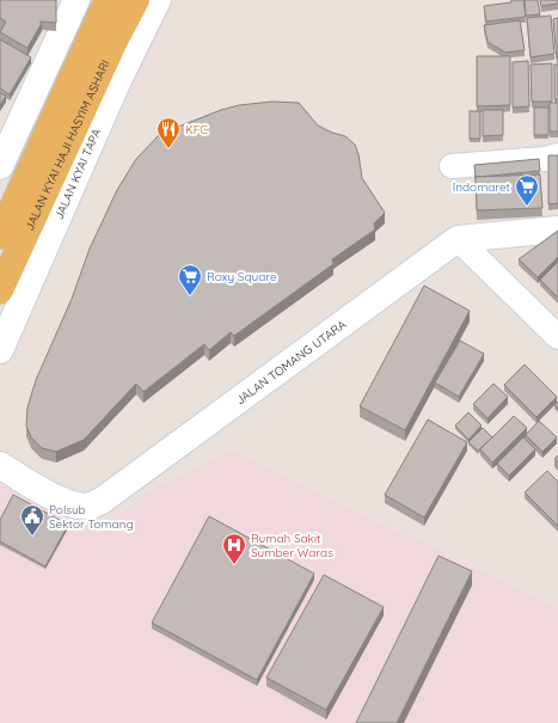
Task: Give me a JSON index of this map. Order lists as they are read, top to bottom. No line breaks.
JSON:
{"streets":{"main road":["JALAN KYAI HAJI HASYIM ASHARI"],"street":["JALAN KYAI TAPA","JALAN TOMANG UTARA"]},"places":{"restaurant":["KFC"],"supermarket":["Indomaret","Roxy Square"],"public building":["Polsub Sektor Tomang"],"hospital":["Rumah Sakit Sumber Waras"]}}
